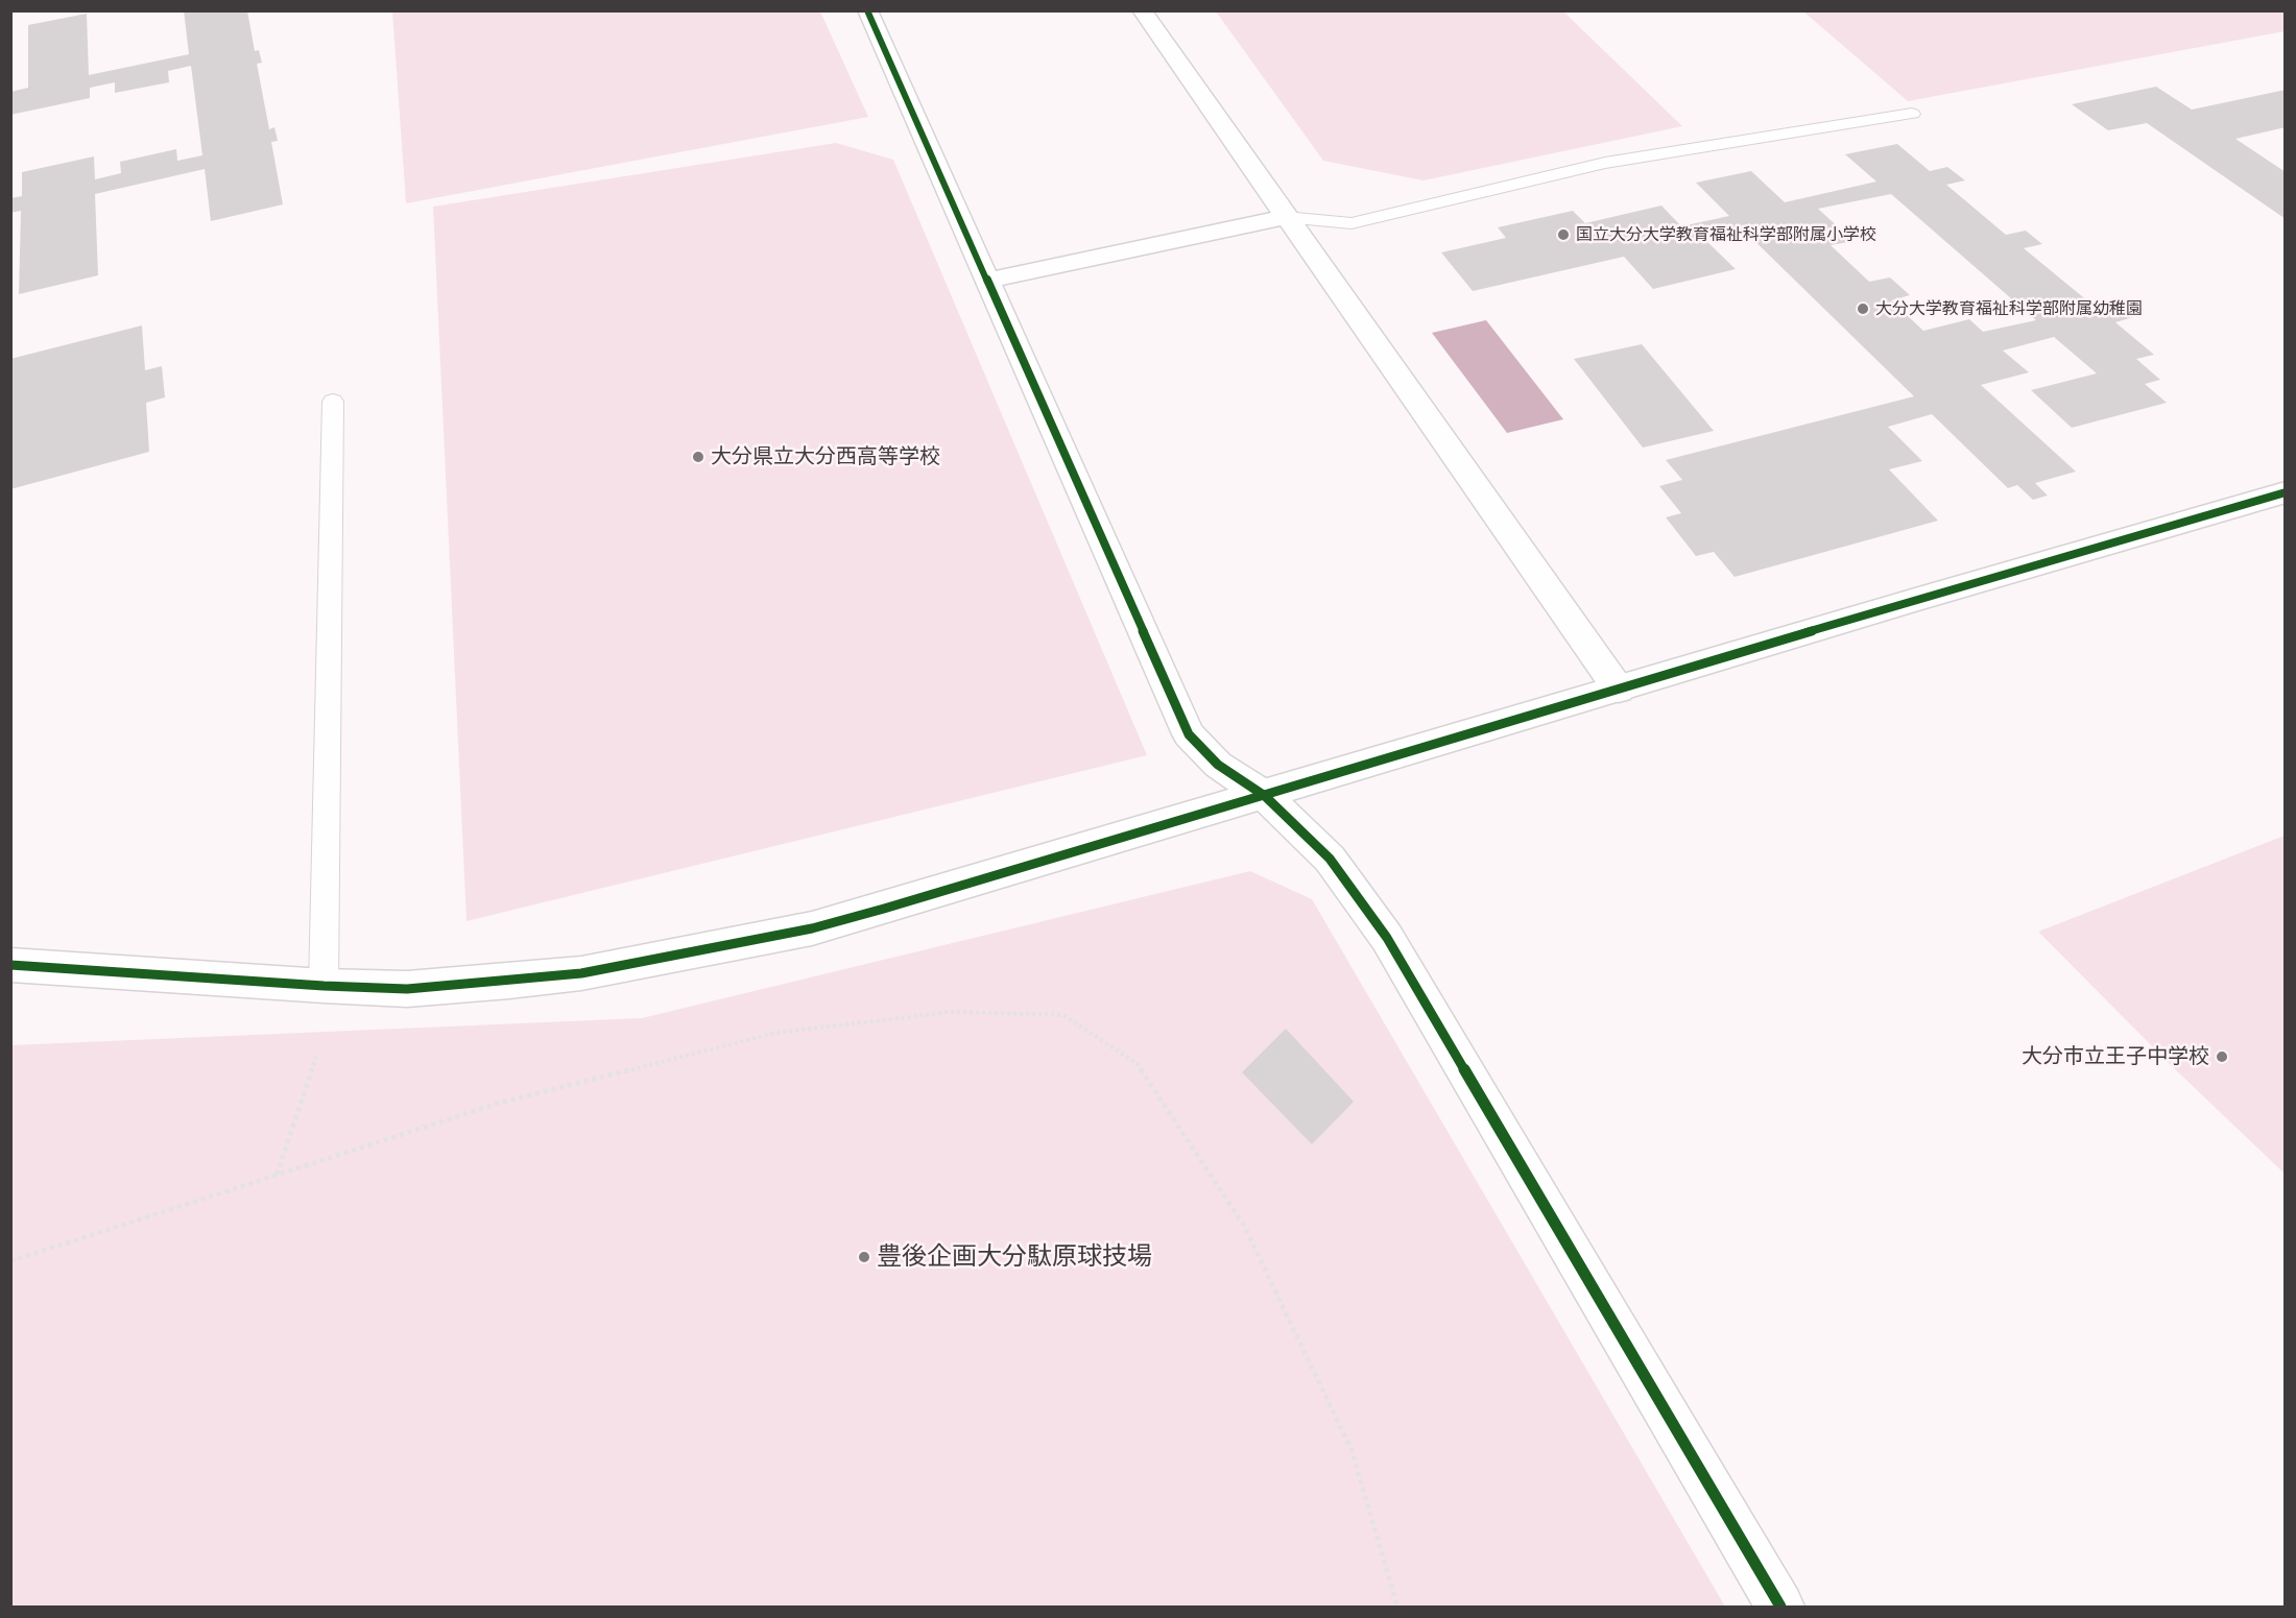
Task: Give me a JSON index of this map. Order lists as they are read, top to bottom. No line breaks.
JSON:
{"places":["国立大分大学教育福祉科学部附属小学校","大分大学教育福祉科学部附属幼稚園","大分県立大分西高等学校","大分市立王子中学校","豊後企画大分駄原球技場"]}
